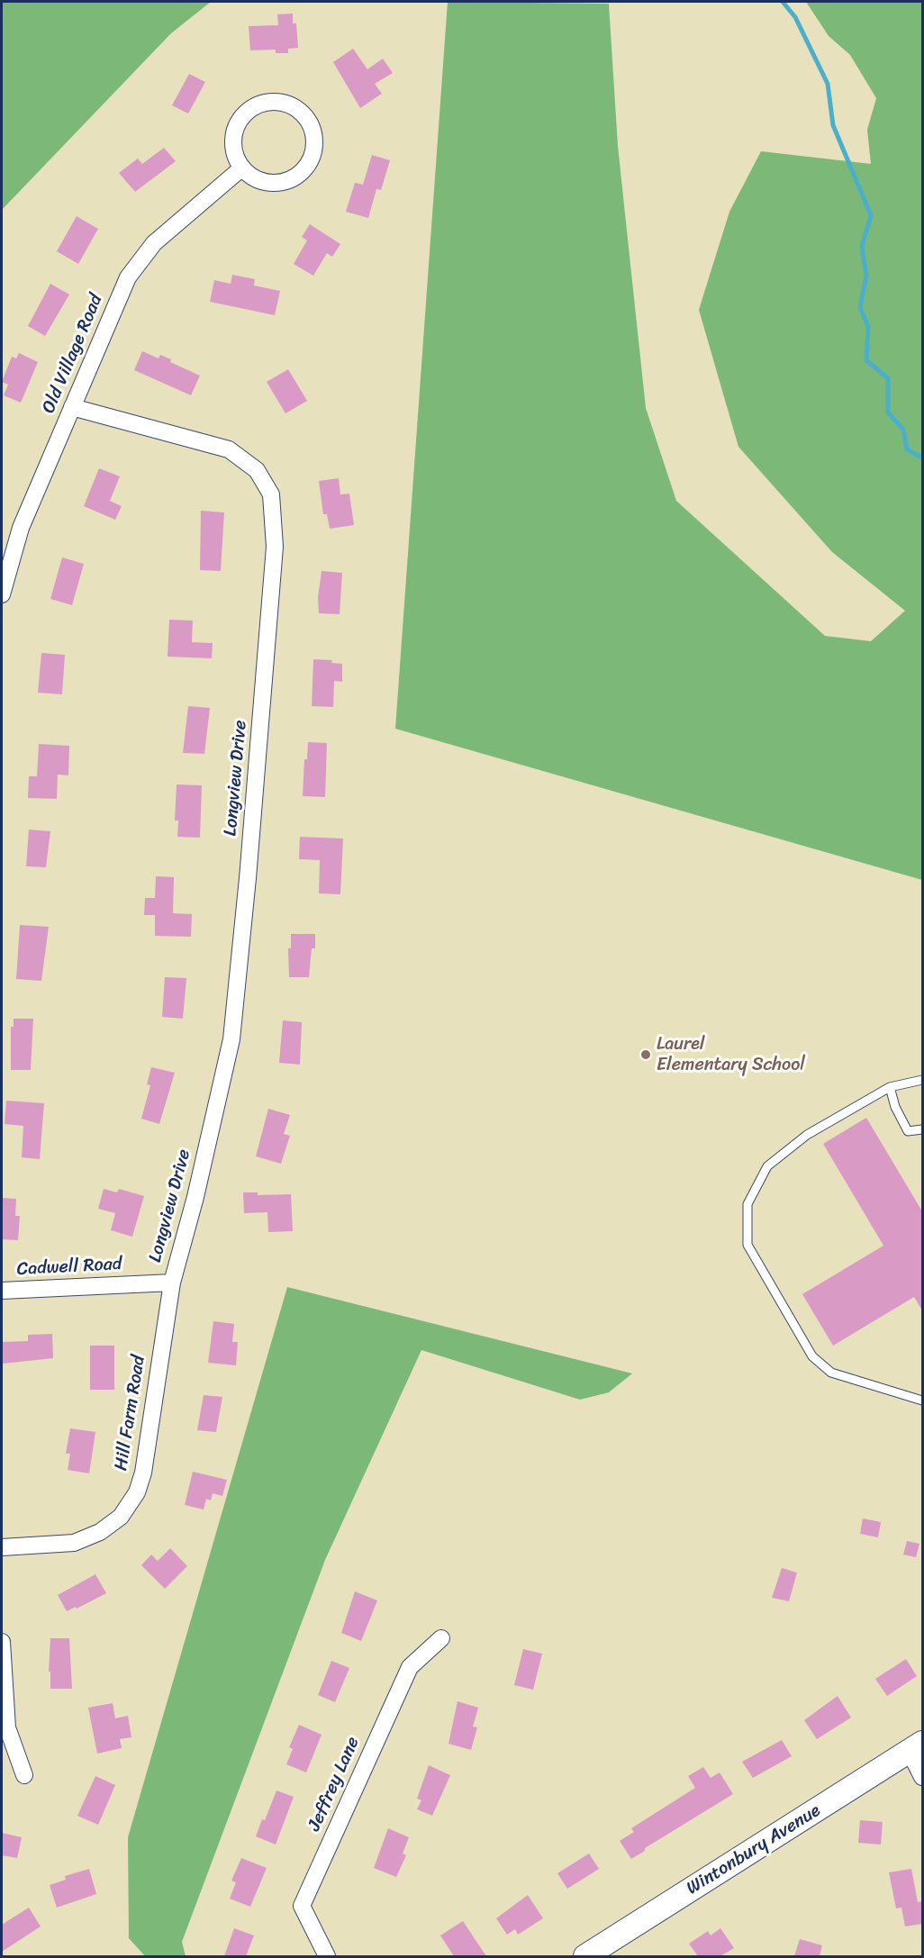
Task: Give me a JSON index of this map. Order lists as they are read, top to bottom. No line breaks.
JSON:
{"streets":{"street":["Old Village Road","Longview Drive","Cadwell Road","Hill Farm Road","Jeffrey Lane","Wintonbury Avenue"]},"crossings":[["Old Village Road","Longview Drive"],["Longview Drive","Cadwell Road"],["Longview Drive","Hill Farm Road"],["Cadwell Road","Hill Farm Road"]],"places":["Laurel Elementary School"]}
